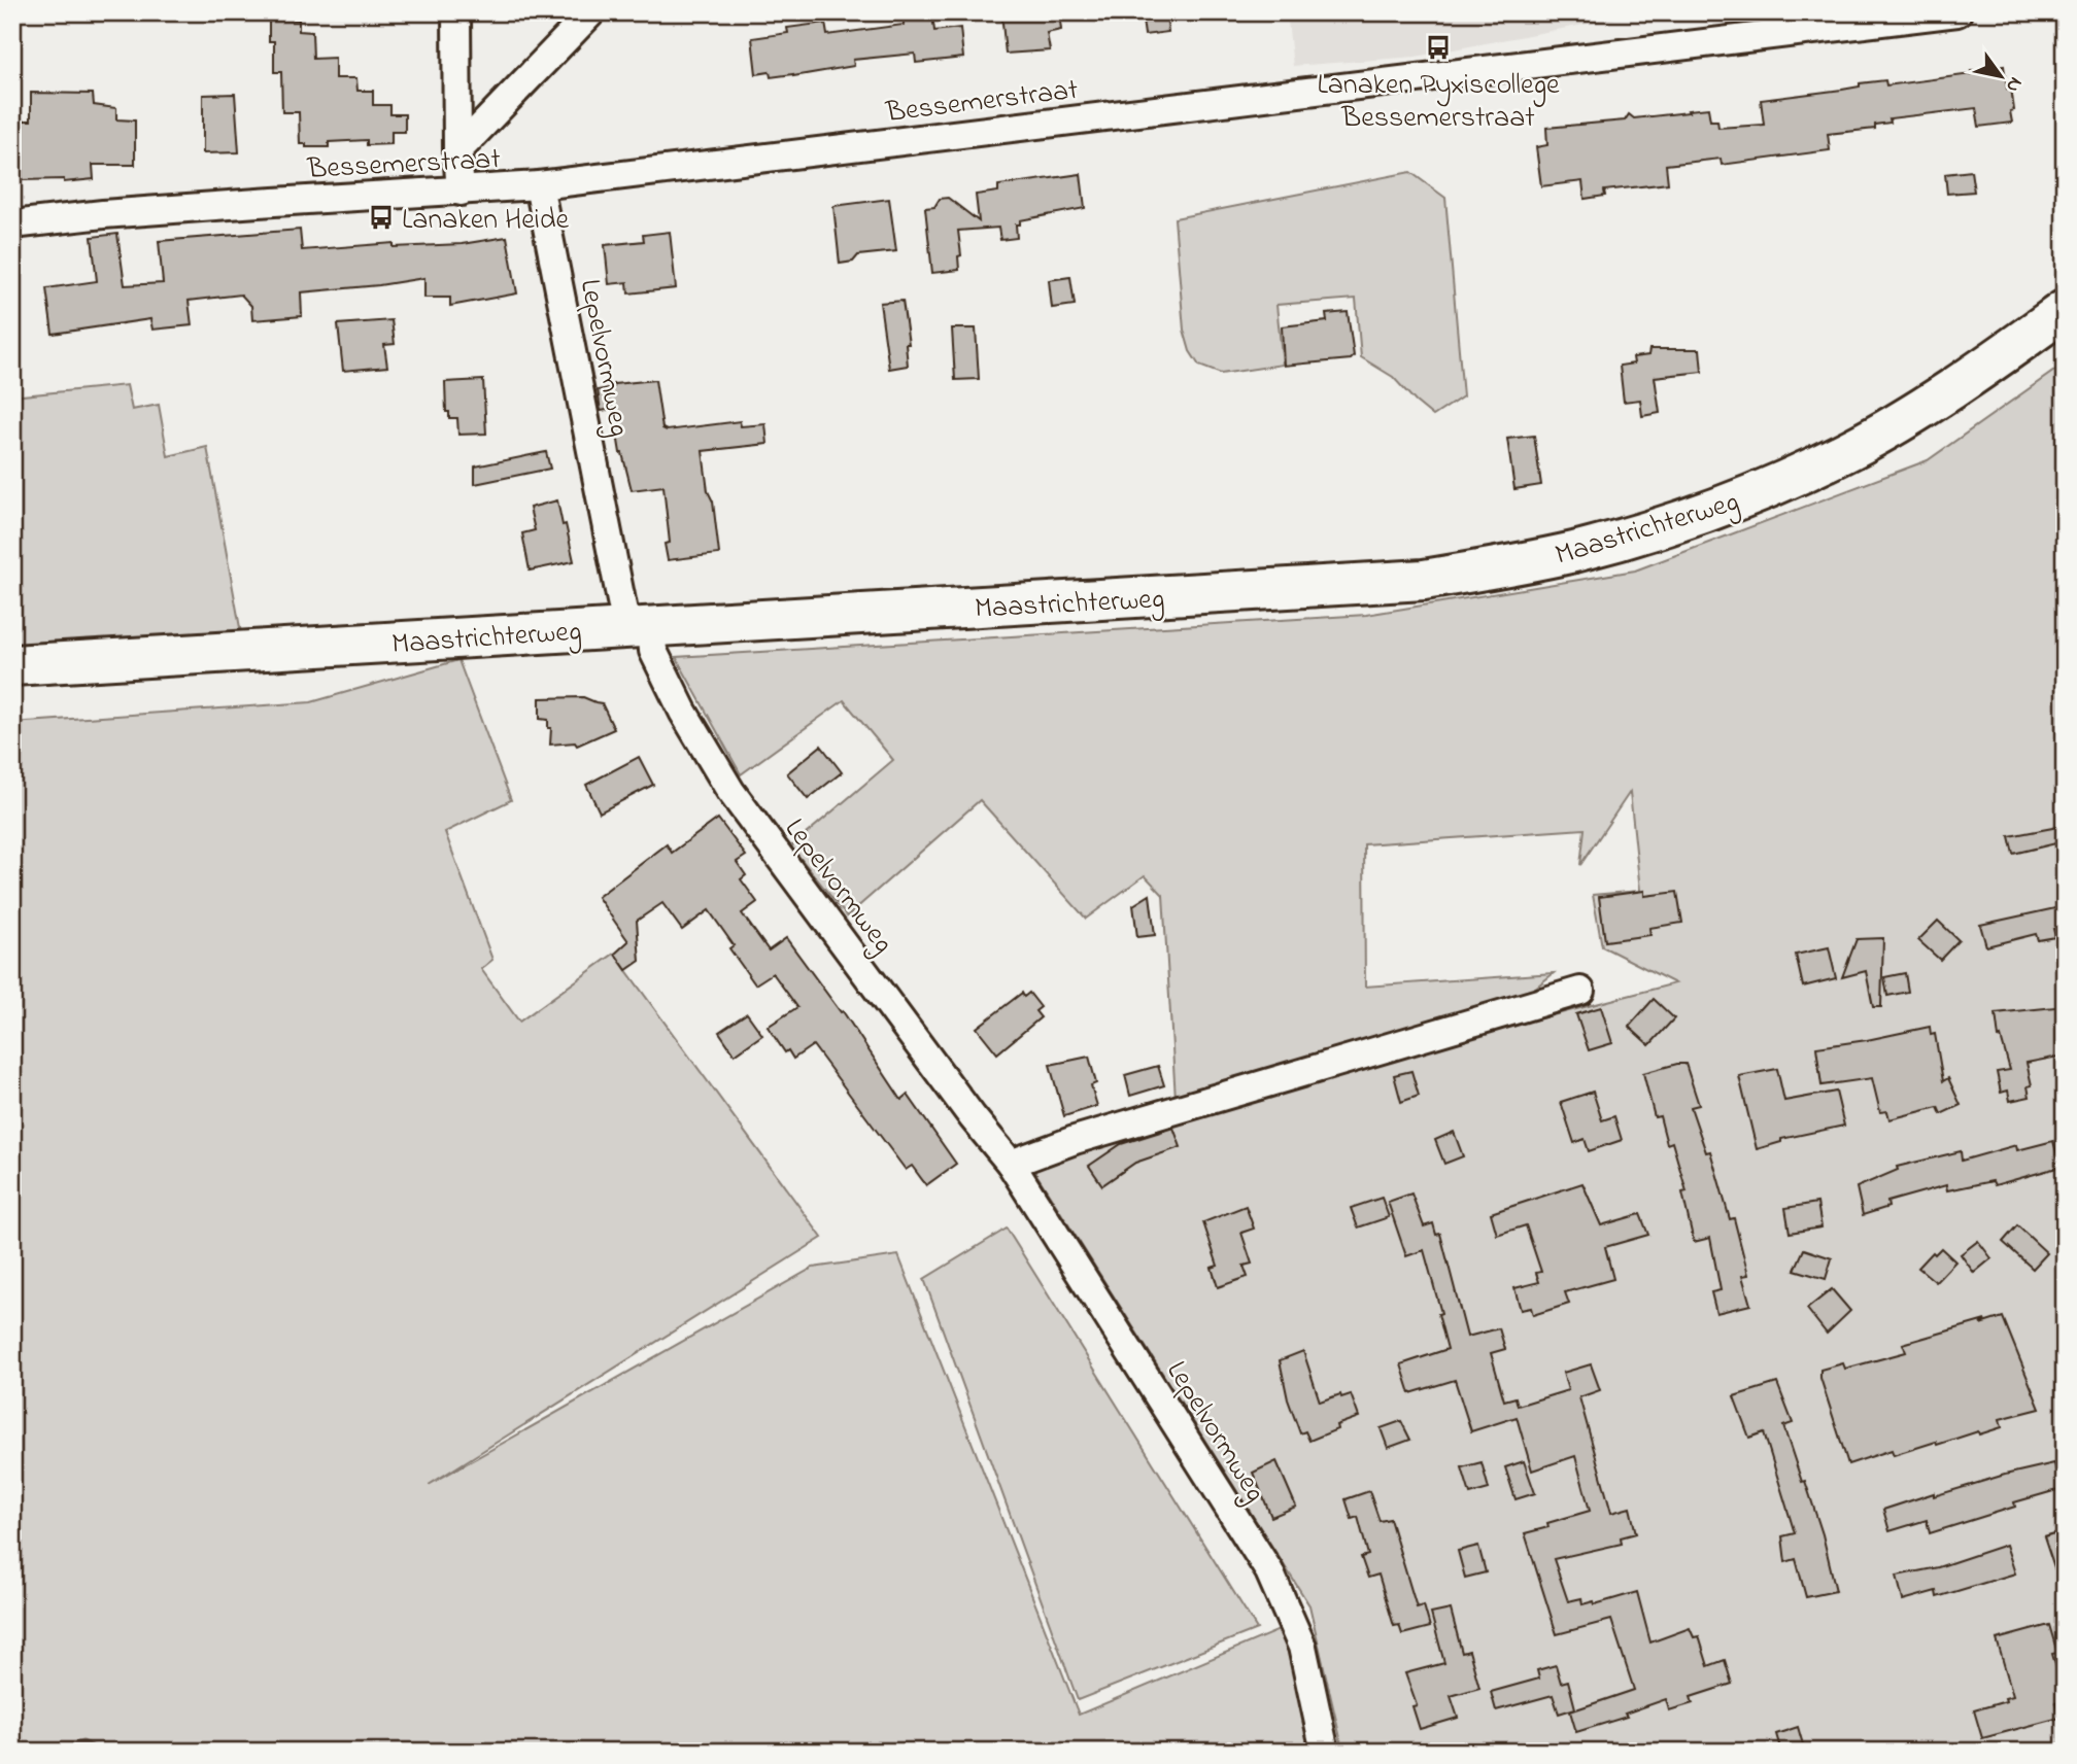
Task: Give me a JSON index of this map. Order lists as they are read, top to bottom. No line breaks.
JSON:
{"streets":{"main road":["Maastrichterweg"],"street":["Bessemerstraat","Lepelvormweg"]},"crossings":[["Bessemerstraat","Lepelvormweg"],["Lepelvormweg","Maastrichterweg"]],"places":{"bus stop":["Lanaken Pyxiscollege Bessemerstraat","Lanaken Heide"]},"north":"bottom right"}
